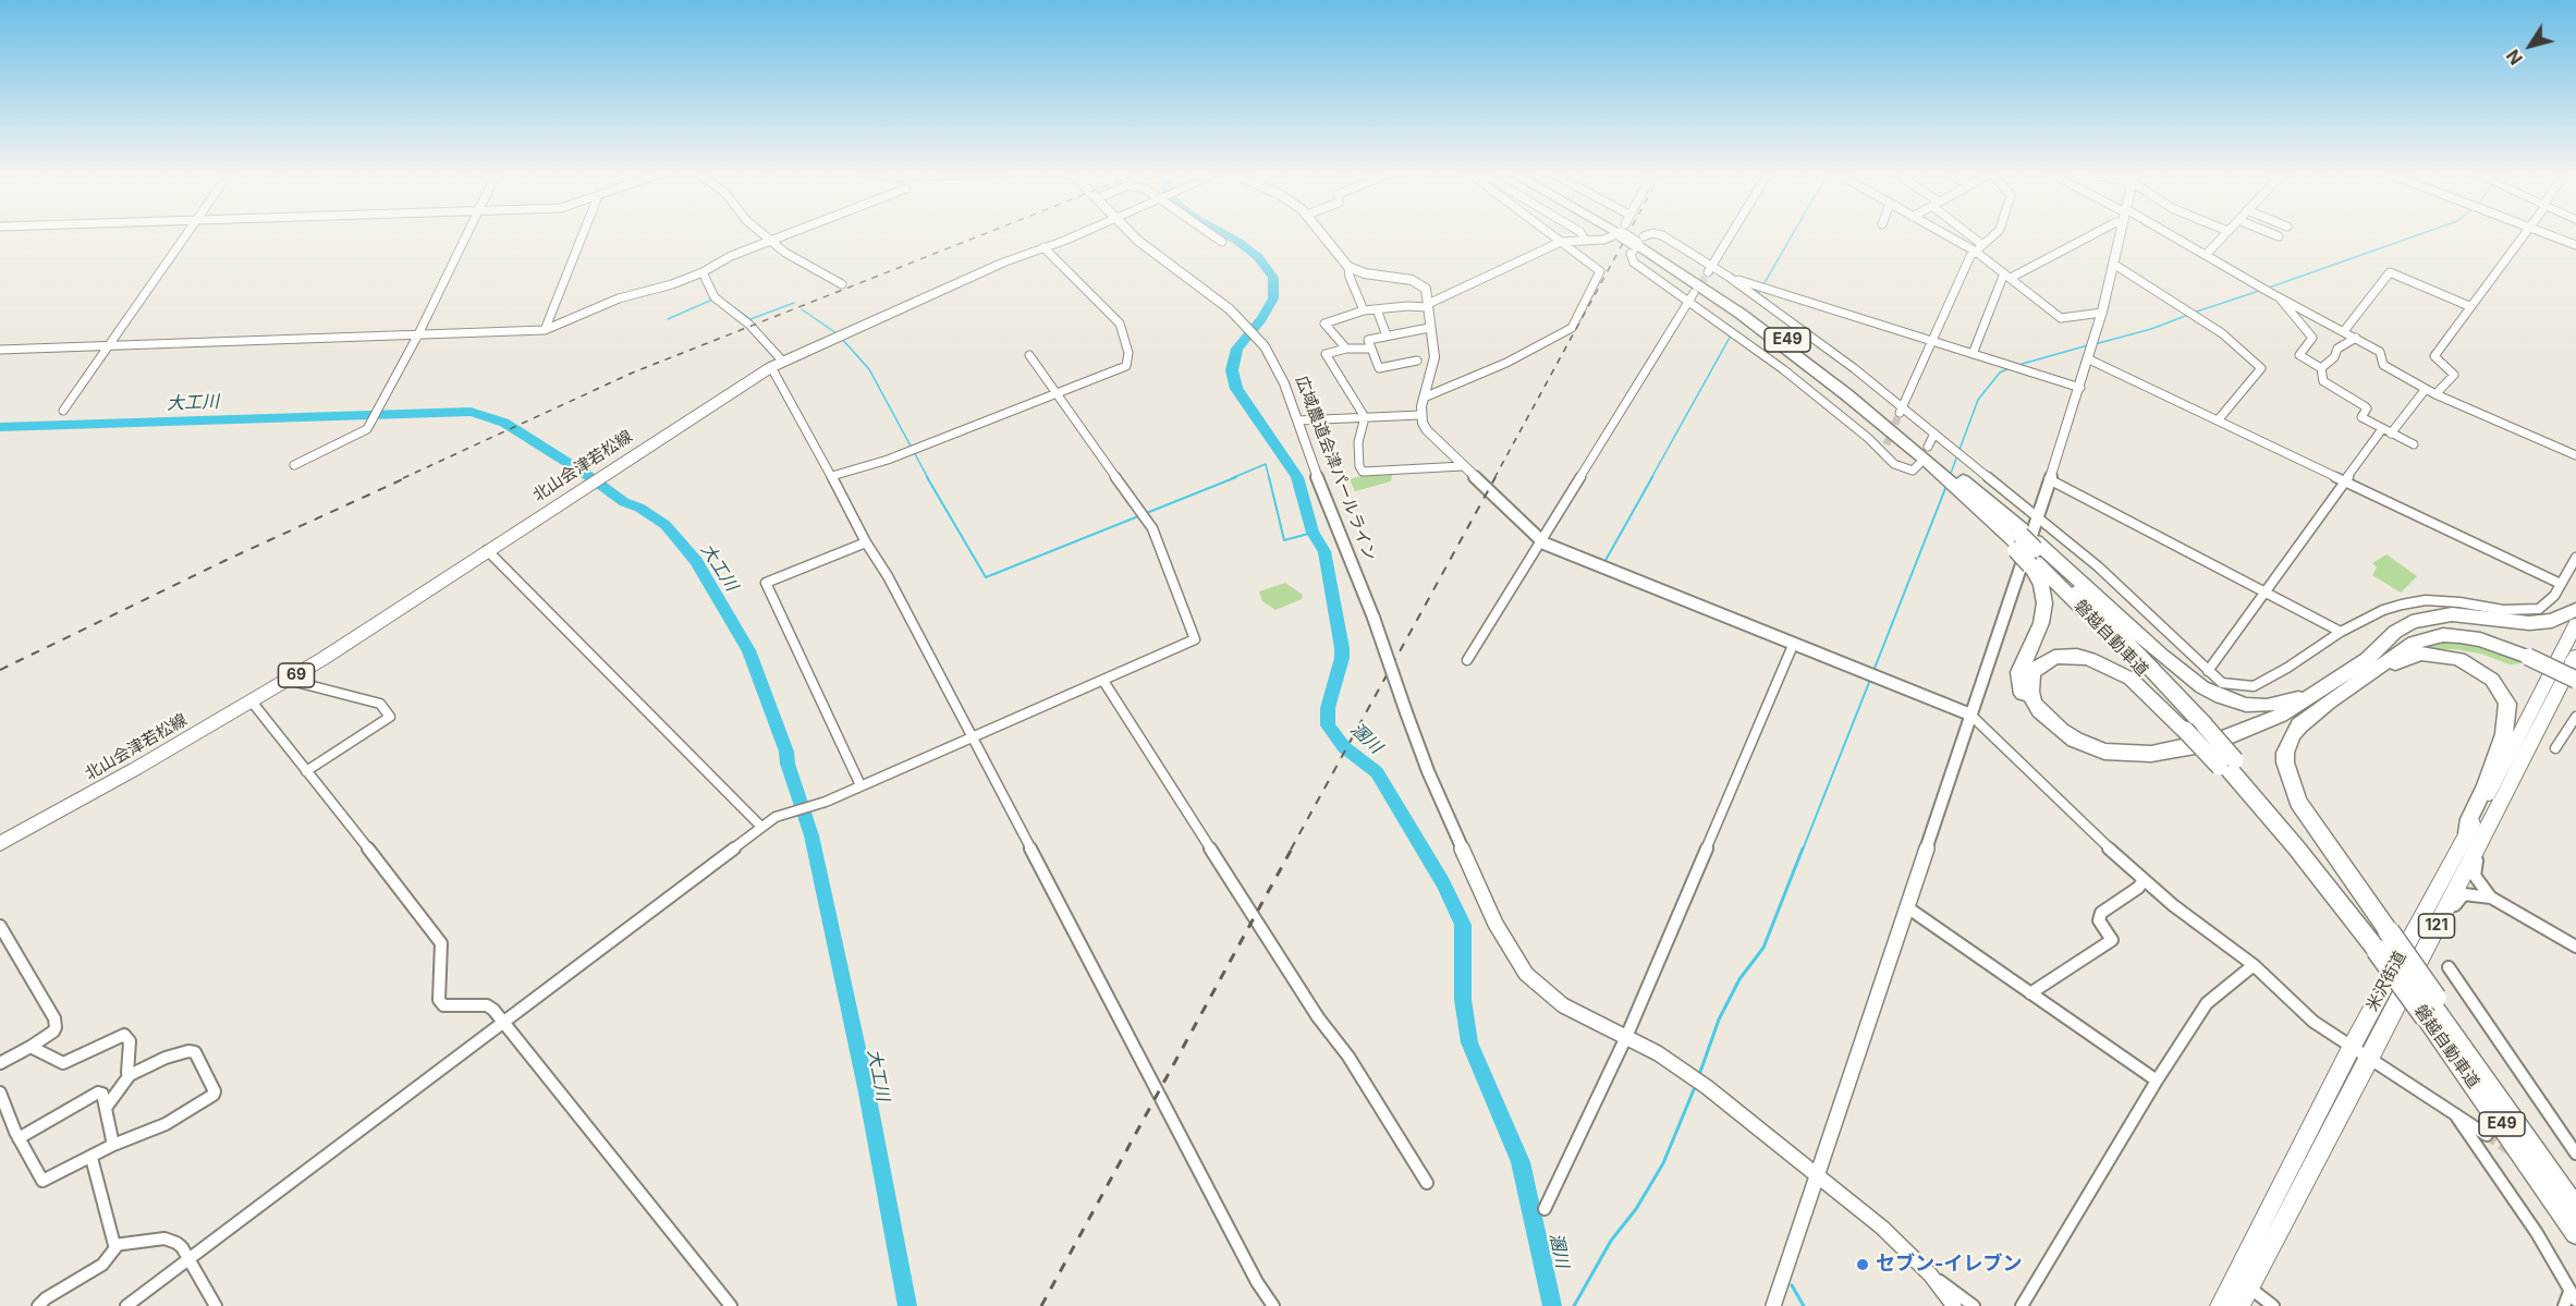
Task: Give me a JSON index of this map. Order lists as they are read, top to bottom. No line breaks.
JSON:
{"streets":{"highway":["E49","磐越自動車道"],"main road":["北山会津若松線","69","121","米沢街道"],"street":["広域農道会津パールライン"]},"water":["大工川","溷川"],"places":["セブン-イレブン"],"north":"bottom left"}
